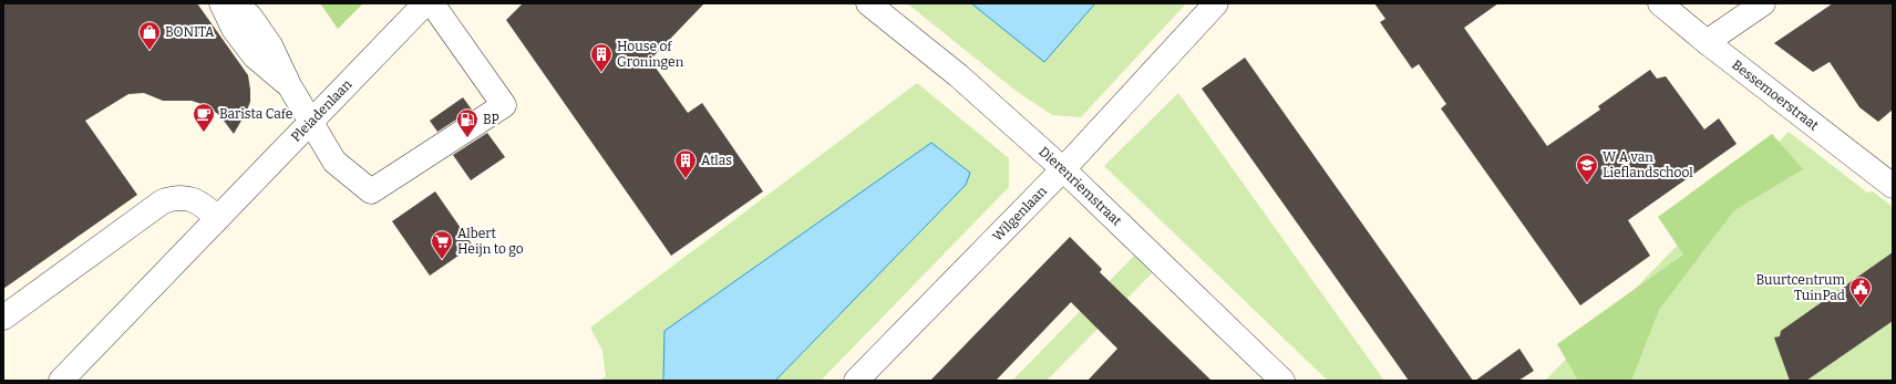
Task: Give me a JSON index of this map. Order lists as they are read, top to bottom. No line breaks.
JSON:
{"streets":{"street":["Bessemoerstraat","Pleiadenlaan","Dierenriemstraat","Wilgenlaan"]},"crossings":[["Dierenriemstraat","Wilgenlaan"]],"places":{"shop":["BONITA"],"building":["House of Groningen","Atlas"],"cafe":["Barista Cafe"],"fuel station":["BP"],"school or university":["W A van Lieflandschool"],"supermarket":["Albert Heijn to go"],"public building":["Buurtcentrum TuinPad"]}}
